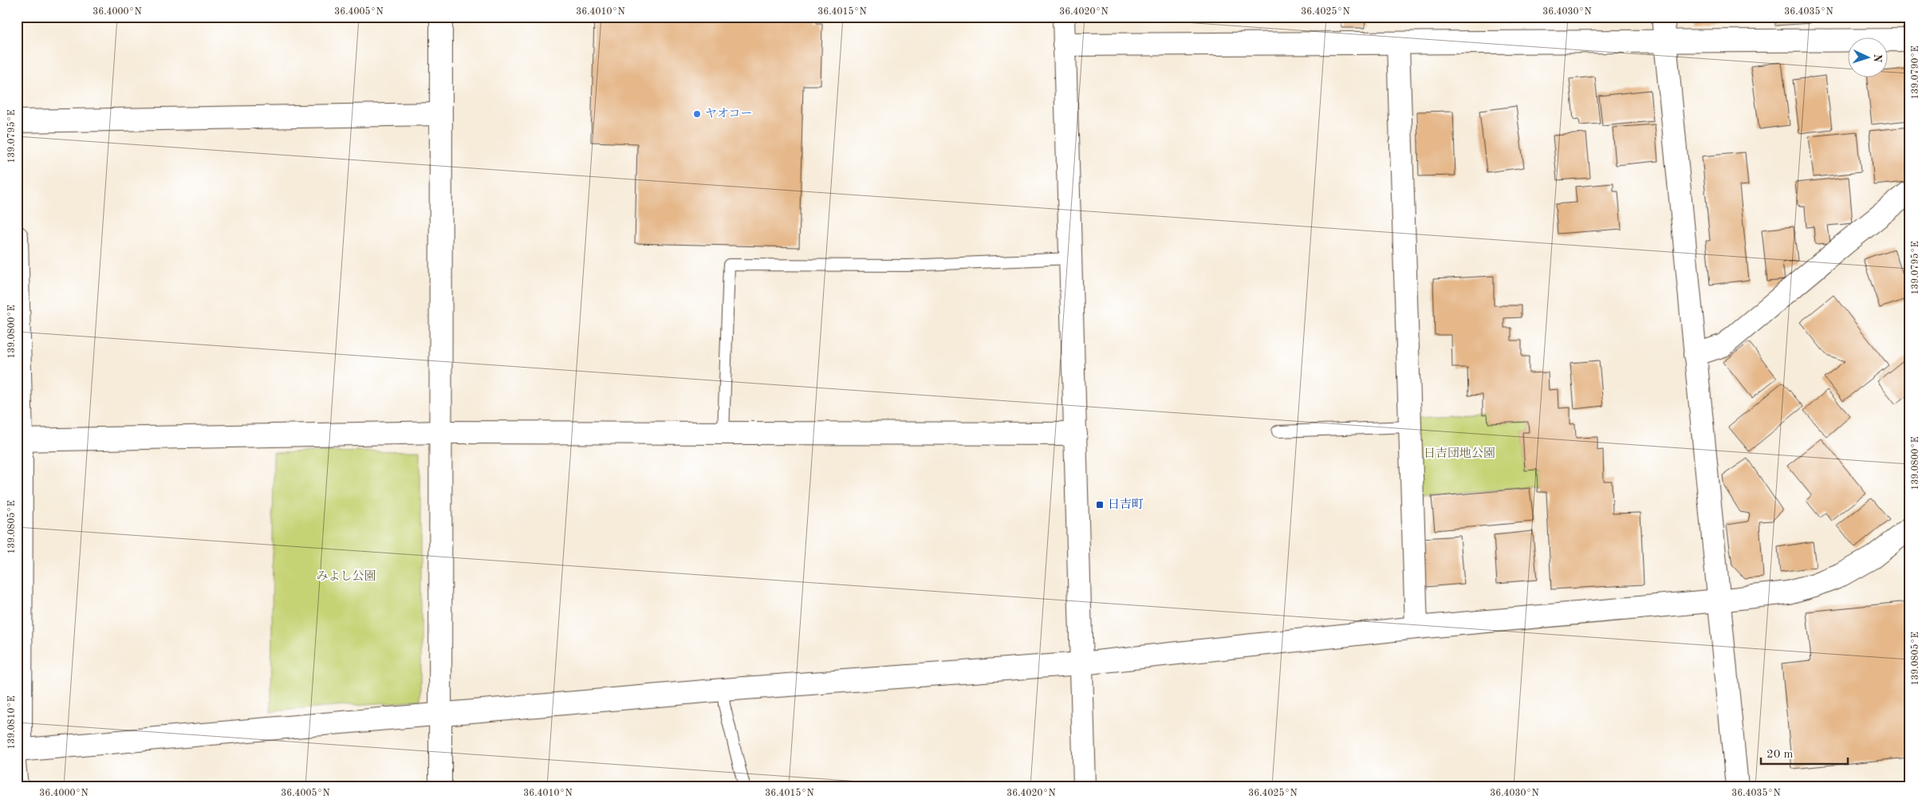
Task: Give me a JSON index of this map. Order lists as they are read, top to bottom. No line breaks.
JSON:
{"parks":["日吉団地公園","みよし公園"],"places":{"other":["ヤオコー"],"transit":["日吉町"]},"scale_bar":"20 m","north":"right","coordinates":["36.4000°N","36.4005°N","36.4010°N","36.4015°N","36.4020°N","36.4025°N","36.4030°N","36.4035°N","139.0790°E","139.0795°E","139.0800°E","139.0805°E","139.0810°E"]}
